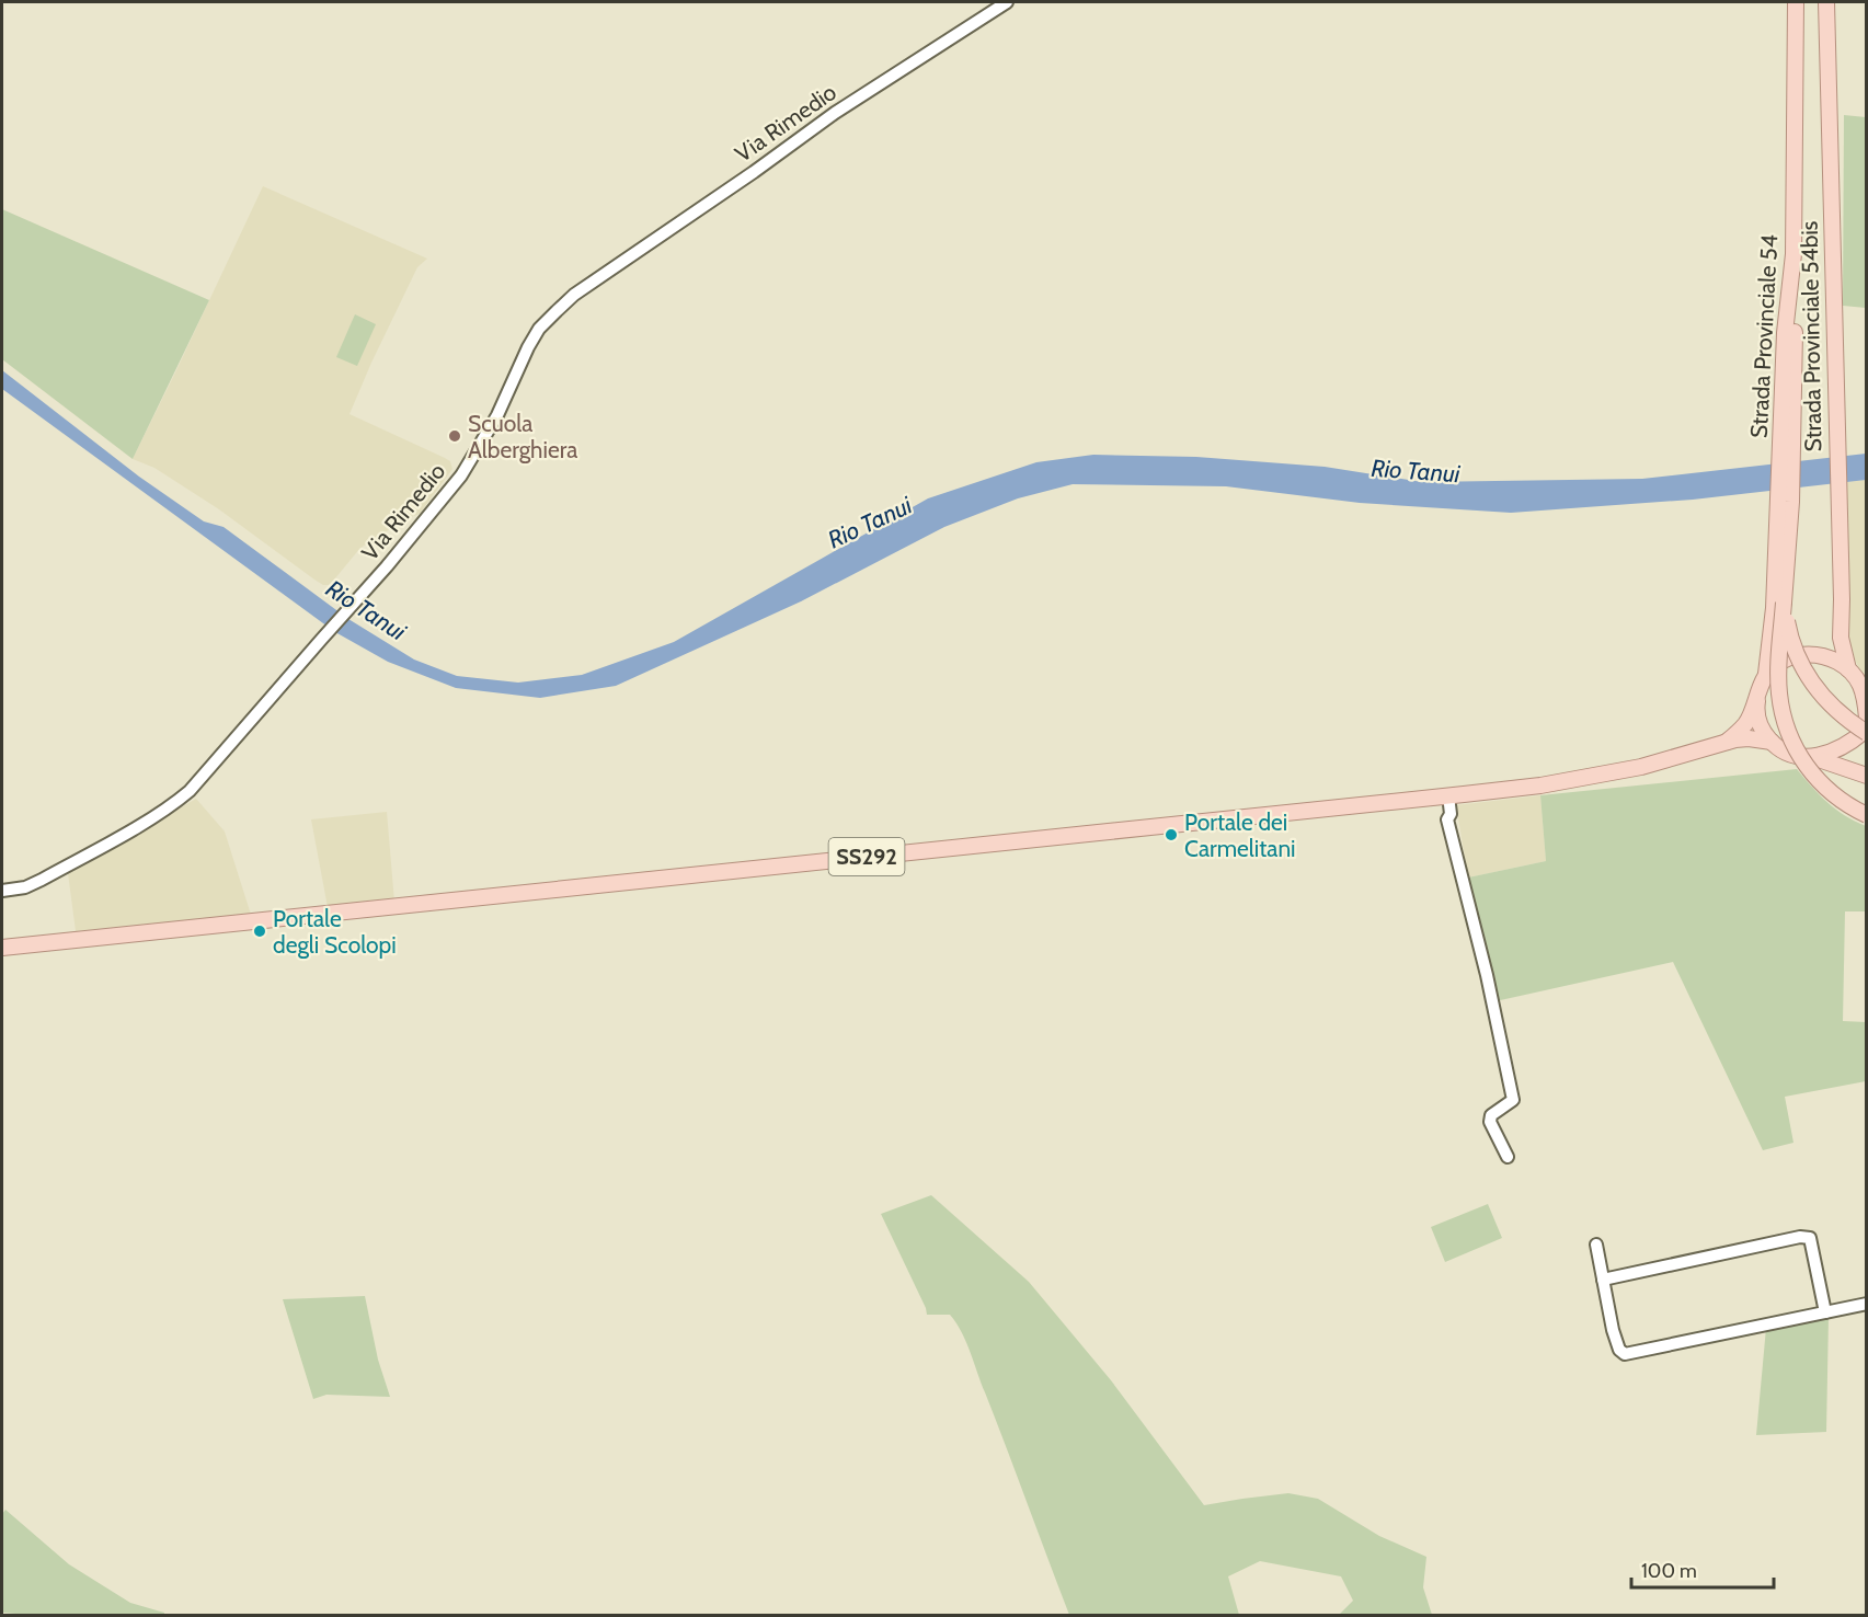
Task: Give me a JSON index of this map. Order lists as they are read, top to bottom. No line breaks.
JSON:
{"streets":{"main road":["Strada Provinciale 54","Strada Provinciale 54bis","SS292"],"street":["Via Rimedio"]},"crossings":[["Strada Provinciale 54","SS292"]],"water":["Rio Tanui"],"places":["Scuola Alberghiera","Portale dei Carmelitani","Portale degli Scolopi"],"scale_bar":"100 m"}
